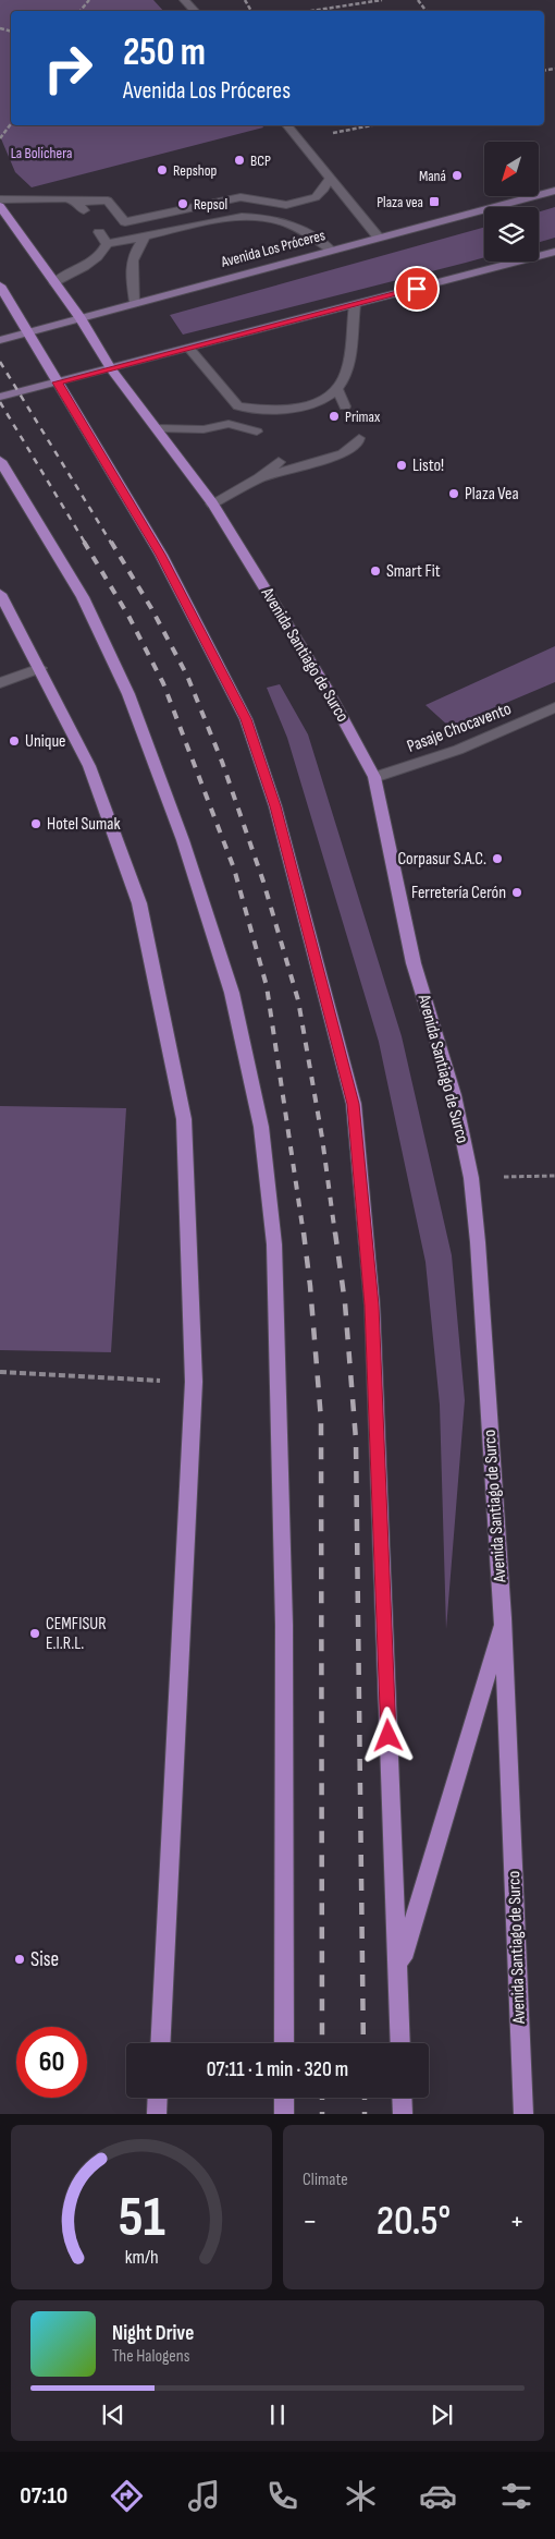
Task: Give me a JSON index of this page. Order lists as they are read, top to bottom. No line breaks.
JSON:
{"streets":{"main road":["Avenida Los Próceres","Avenida Santiago de Surco"],"street":["Pasaje Chocavento"]},"crossings":[["Avenida Los Próceres","Avenida Santiago de Surco"],["Avenida Santiago de Surco","Pasaje Chocavento"]],"parks":["La Bolichera"],"places":{"other":["BCP","Repshop","Maná","Repsol","Primax","Listo!","Plaza Vea","Smart Fit","Unique","Hotel Sumak","Corpasur S.A.C.","Ferretería Cerón","CEMFISUR E.I.R.L.","Sise"],"transit":["Plaza vea"]},"north":"bottom left","page":{"turn":["250 m","Avenida Los Próceres"],"limit":"60","trip":"07:11 · 1 min · 320 m","tile":"Climate","heat":["−","20.5°","+"],"song":["Night Drive","The Halogens"],"tabs":"07:10","gauge":["51","km/h"]}}
